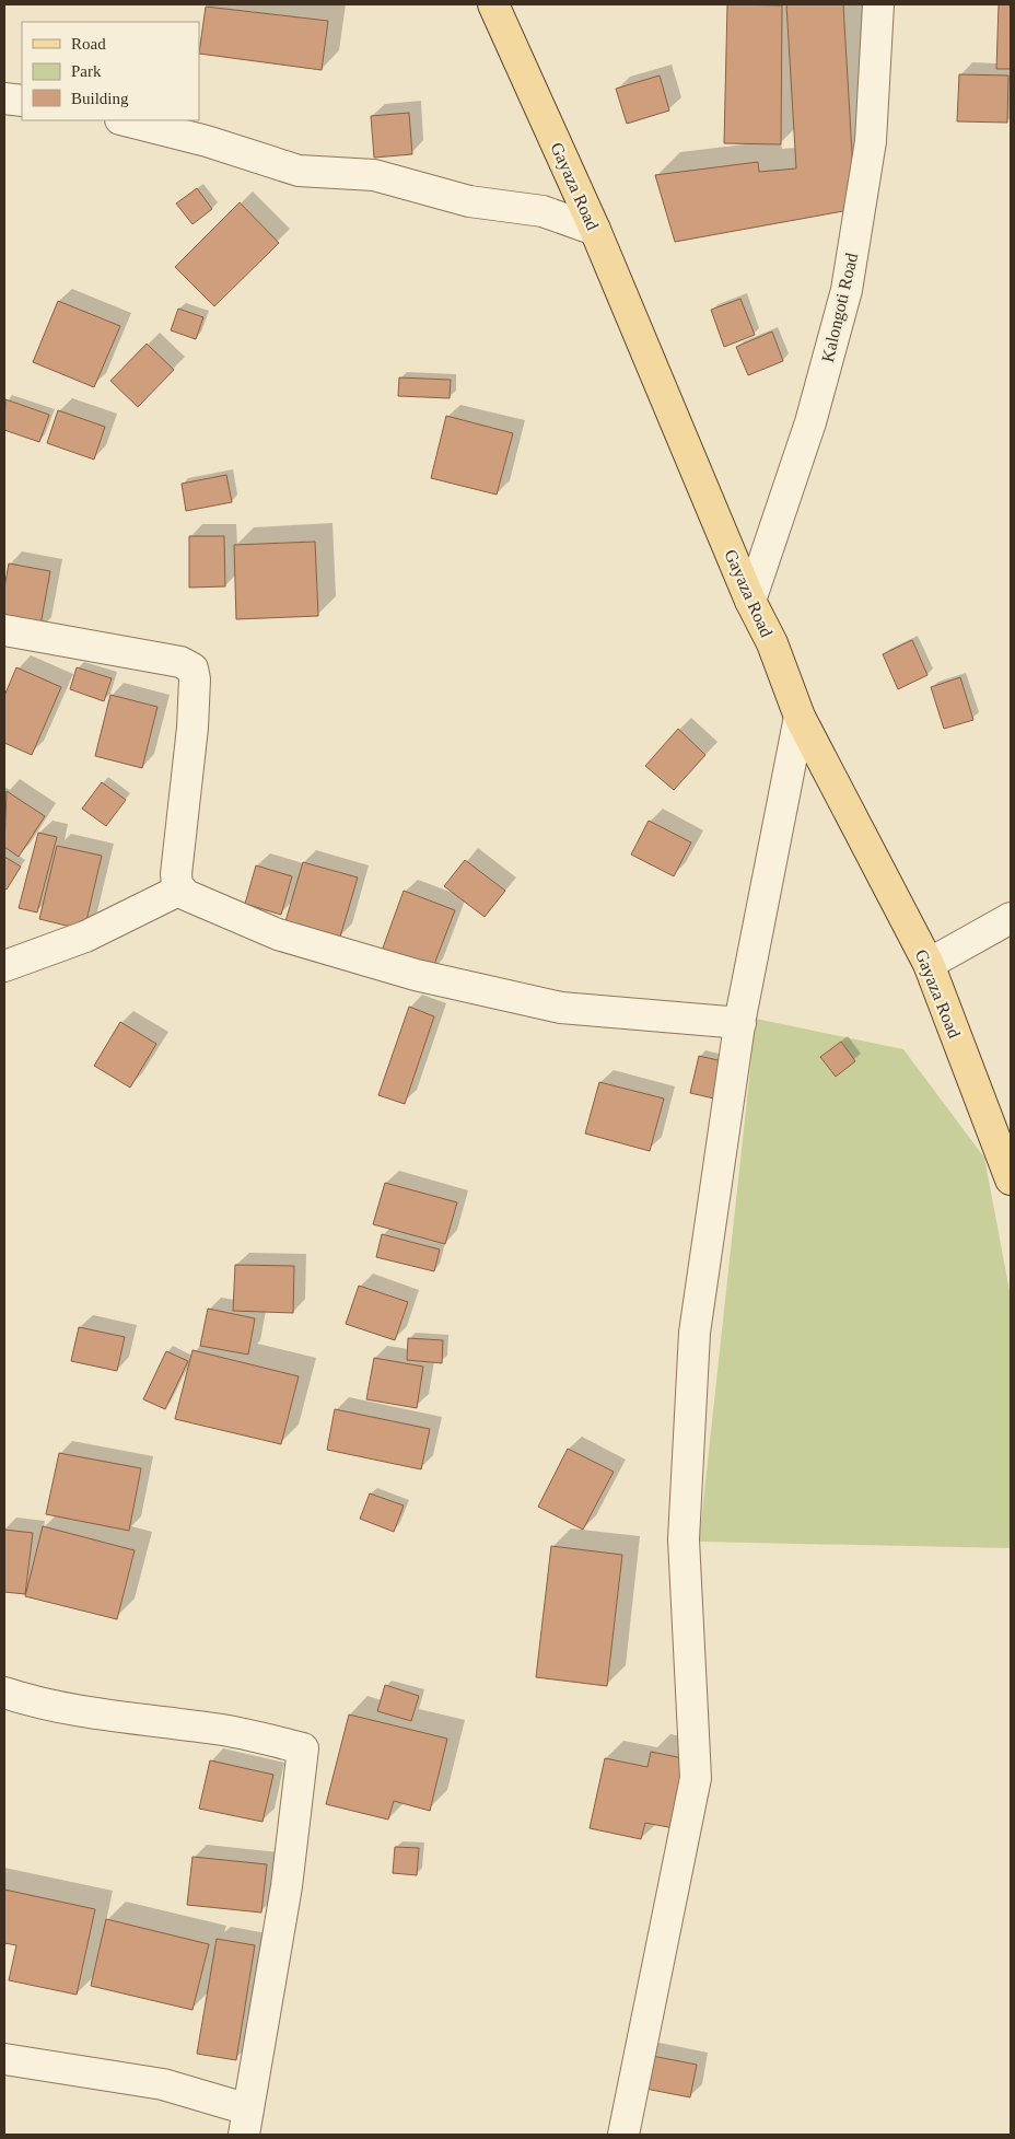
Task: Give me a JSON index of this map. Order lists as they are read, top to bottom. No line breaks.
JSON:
{"streets":{"main road":["Gayaza Road"],"street":["Kalongoti Road"]},"crossings":[["Gayaza Road","Kalongoti Road"]],"legend":["Road","Park","Building"]}
